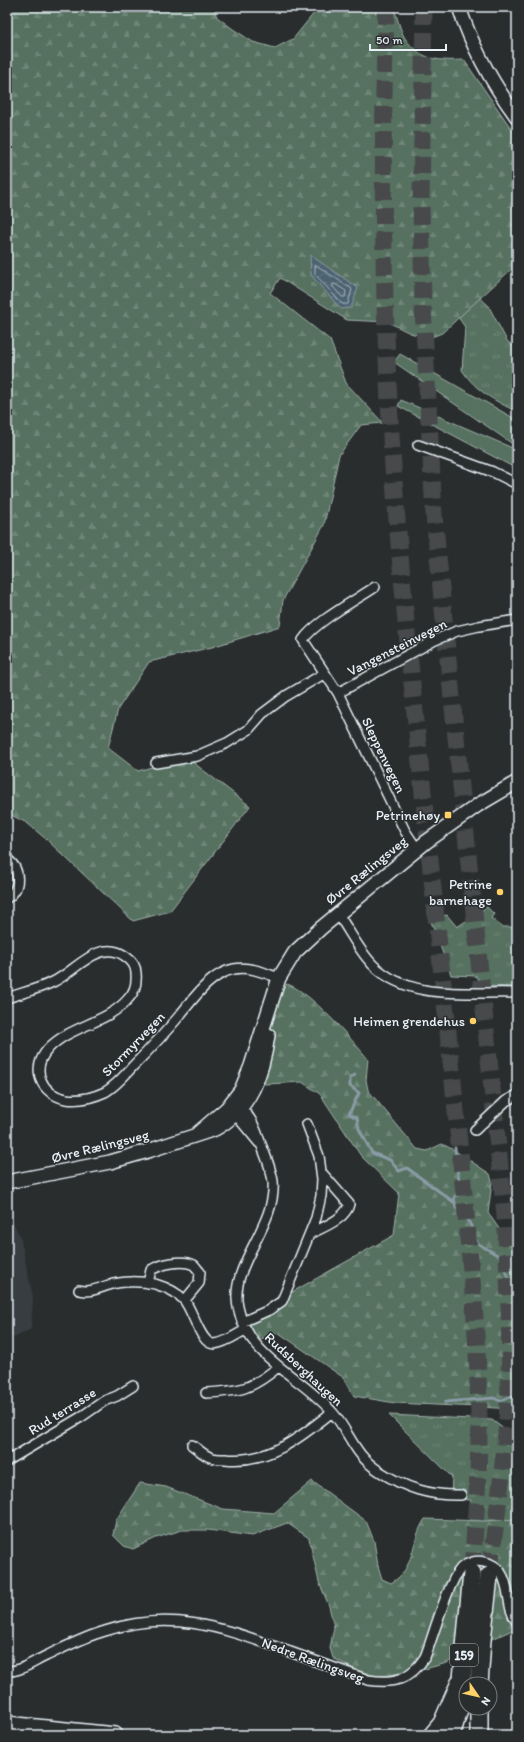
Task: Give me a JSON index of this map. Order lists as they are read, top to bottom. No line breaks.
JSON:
{"streets":{"highway":["159"],"main road":["Øvre Rælingsveg"],"street":["Vangensteinvegen","Sleppenvegen","Stormyrvegen","Rudsberghaugen","Rud terrasse","Nedre Rælingsveg"]},"crossings":[["Vangensteinvegen","Sleppenvegen"],["Sleppenvegen","Øvre Rælingsveg"],["Øvre Rælingsveg","Stormyrvegen"],["Øvre Rælingsveg","Rudsberghaugen"]],"places":{"transit":["Petrinehøy"],"other":["Petrine barnehage","Heimen grendehus"]},"scale_bar":"50 m","north":"bottom right"}
